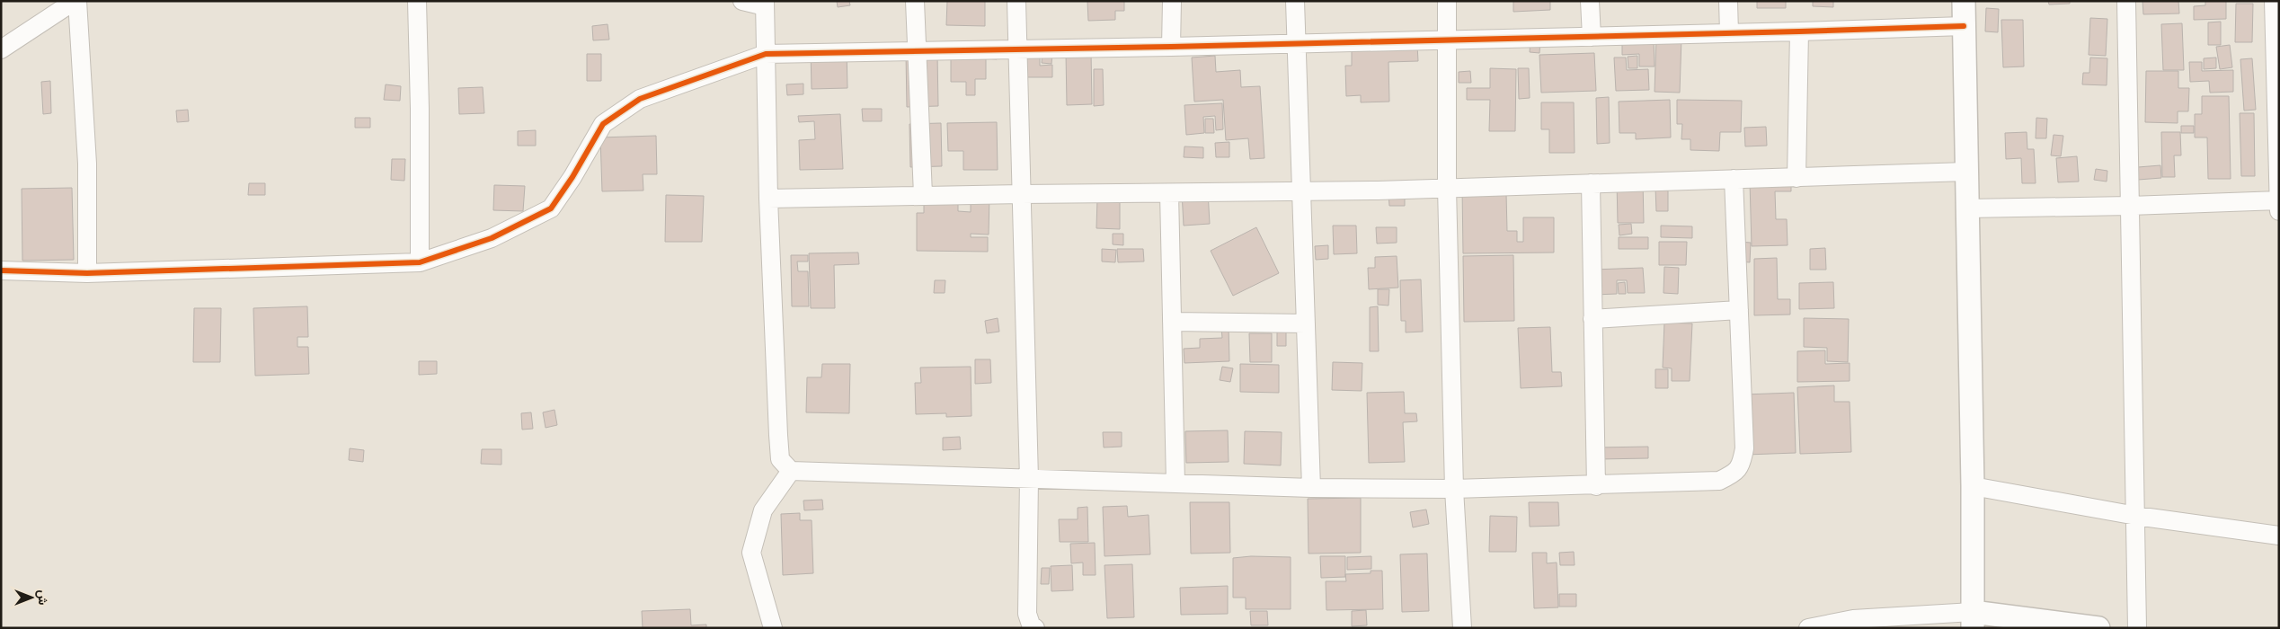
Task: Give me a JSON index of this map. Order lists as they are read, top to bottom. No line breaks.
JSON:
{"north":"right"}
